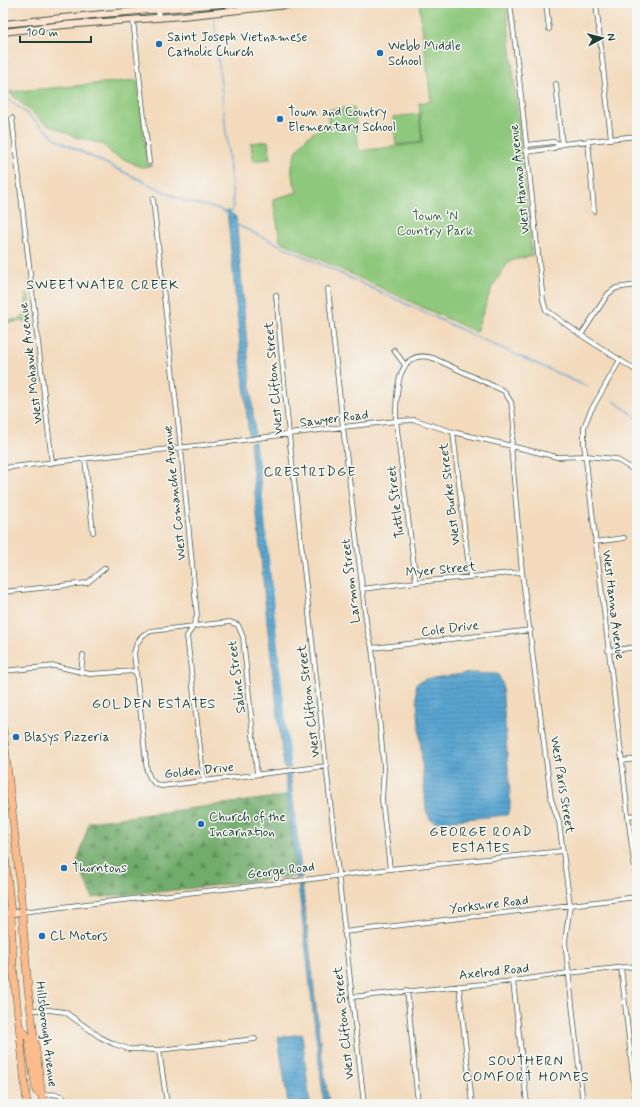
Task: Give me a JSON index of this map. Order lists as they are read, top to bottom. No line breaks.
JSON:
{"streets":{"main road":["George Road","Hillsborough Avenue"],"street":["West Hanna Avenue","West Mohawk Avenue","West Clifton Street","Sawyer Road","West Comanche Avenue","West Burke Street","Tuttle Street","Myer Street","Larmon Street","Cole Drive","Saline Street","Golden Drive","West Paris Street","Yorkshire Road","Axelrod Road"]},"crossings":[["West Hanna Avenue","Sawyer Road"],["West Mohawk Avenue","Sawyer Road"],["West Clifton Street","Sawyer Road"],["West Clifton Street","Golden Drive"],["West Clifton Street","George Road"],["West Clifton Street","Yorkshire Road"],["West Clifton Street","Axelrod Road"],["Sawyer Road","West Comanche Avenue"],["Sawyer Road","West Burke Street"],["Sawyer Road","Tuttle Street"],["Sawyer Road","Larmon Street"],["Sawyer Road","West Paris Street"],["West Comanche Avenue","Saline Street"],["West Comanche Avenue","Golden Drive"],["West Burke Street","Myer Street"],["Tuttle Street","Myer Street"],["Tuttle Street","West Paris Street"],["Myer Street","Larmon Street"],["Myer Street","West Paris Street"],["Larmon Street","Cole Drive"],["Larmon Street","George Road"],["Cole Drive","West Paris Street"],["Saline Street","Golden Drive"],["West Paris Street","George Road"],["West Paris Street","Yorkshire Road"],["West Paris Street","Axelrod Road"],["George Road","Hillsborough Avenue"]],"districts":["SWEETWATER CREEK","CRESTRIDGE","GOLDEN ESTATES","GEORGE ROAD ESTATES","SOUTHERN COMFORT HOMES"],"parks":["Town ’N Country Park"],"places":["Saint Joseph Vietnamese Catholic Church","Webb Middle School","Town and Country Elementary School","Blasys Pizzeria","Church of the Incarnation","Thorntons","CL Motors"],"scale_bar":"100 m","north":"right"}
